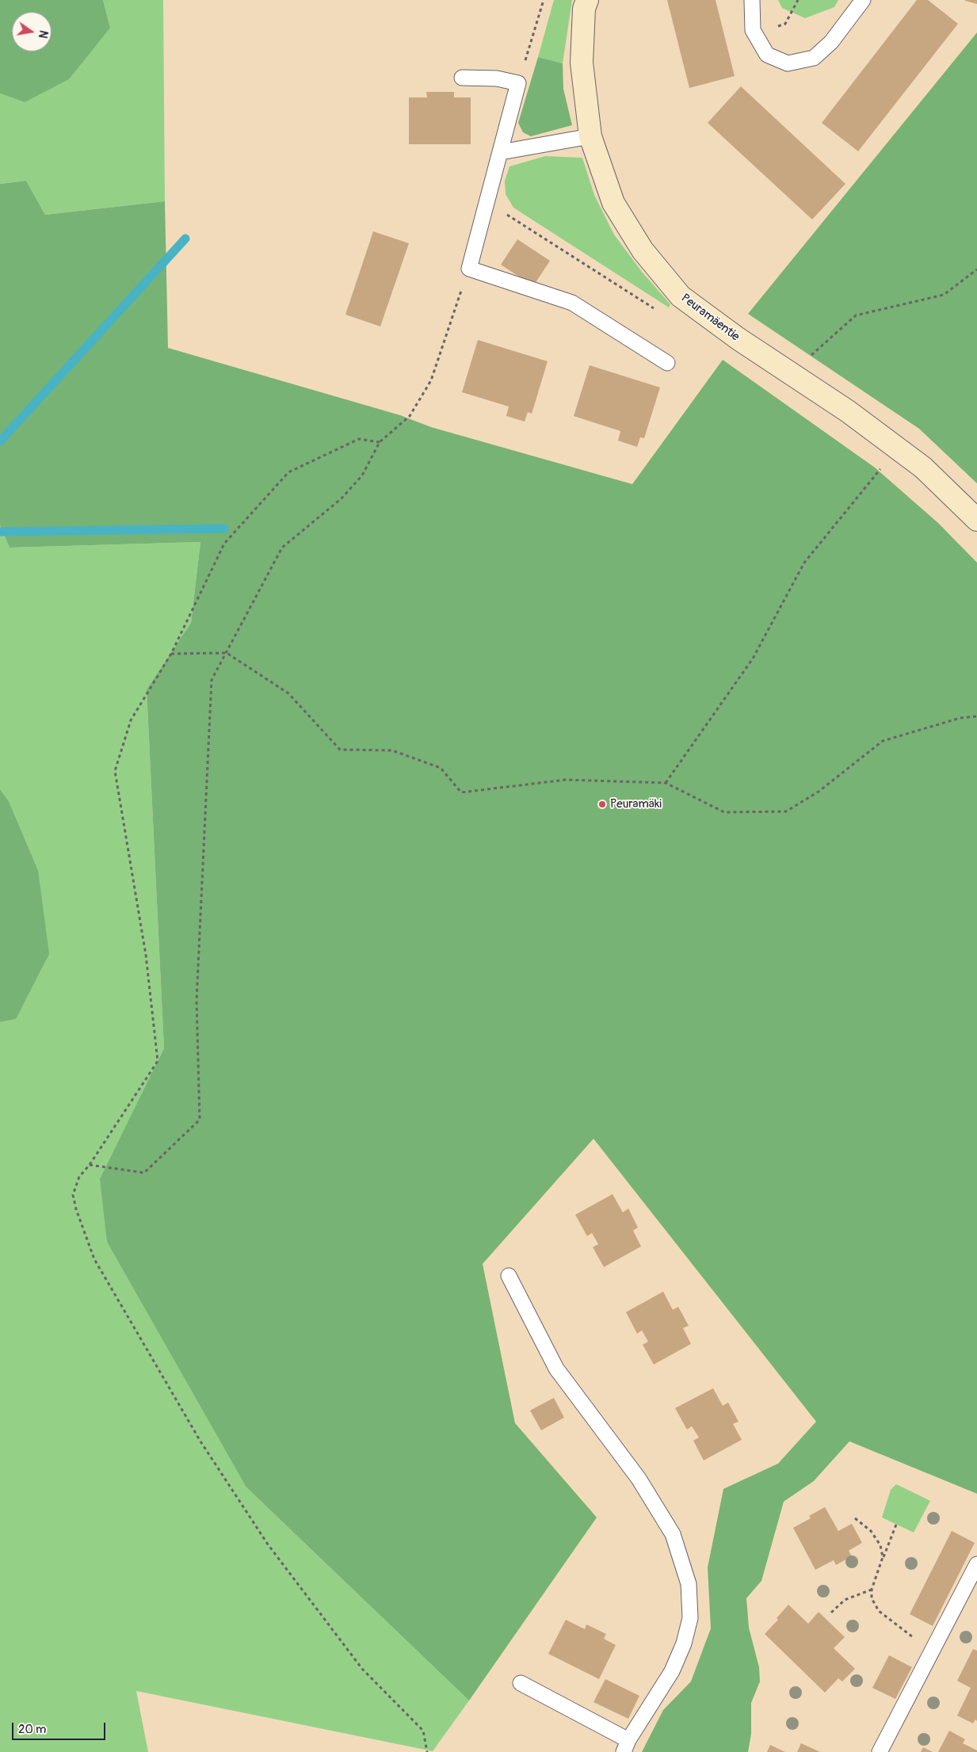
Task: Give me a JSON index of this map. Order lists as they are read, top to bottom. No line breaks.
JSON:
{"streets":{"street":["Peuramäentie"]},"places":["Peuramäki"],"scale_bar":"20 m","north":"right"}
